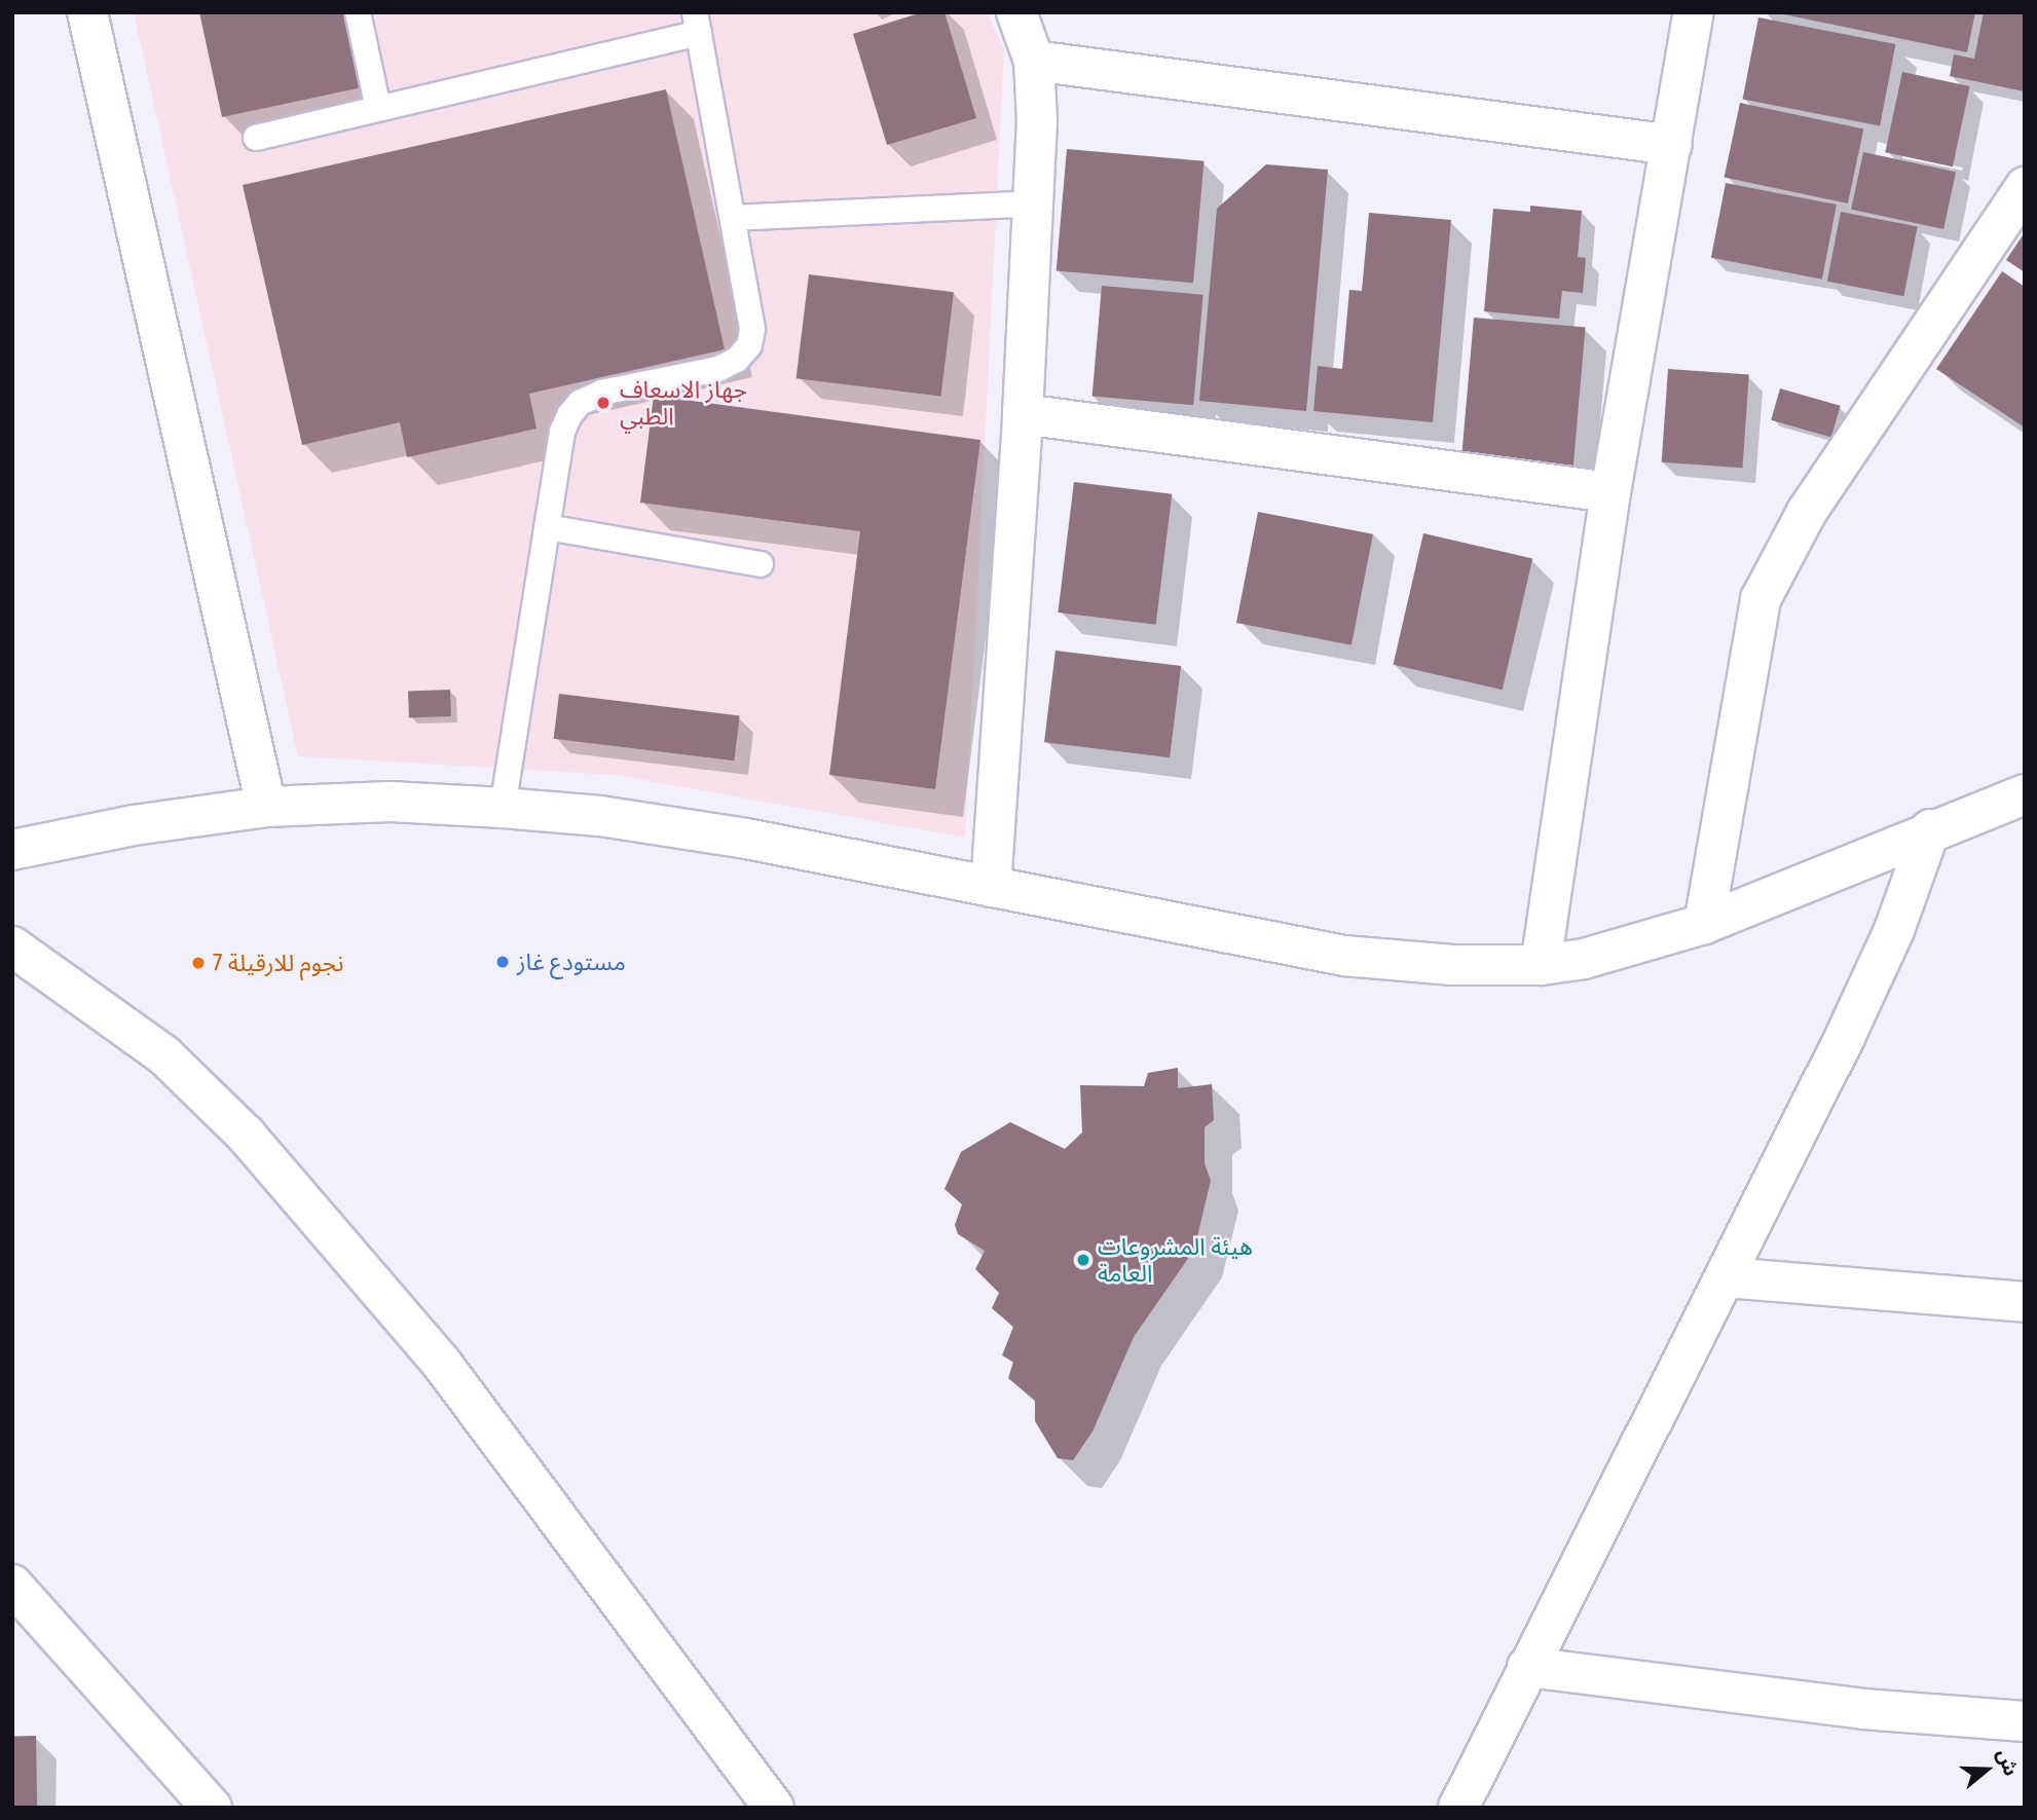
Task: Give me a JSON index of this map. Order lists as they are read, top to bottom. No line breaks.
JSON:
{"places":["جهاز الاسعاف الطبي","مستودع غاز","7 نجوم للارقيلة","هيئة المشروعات العامة"],"north":"right"}
